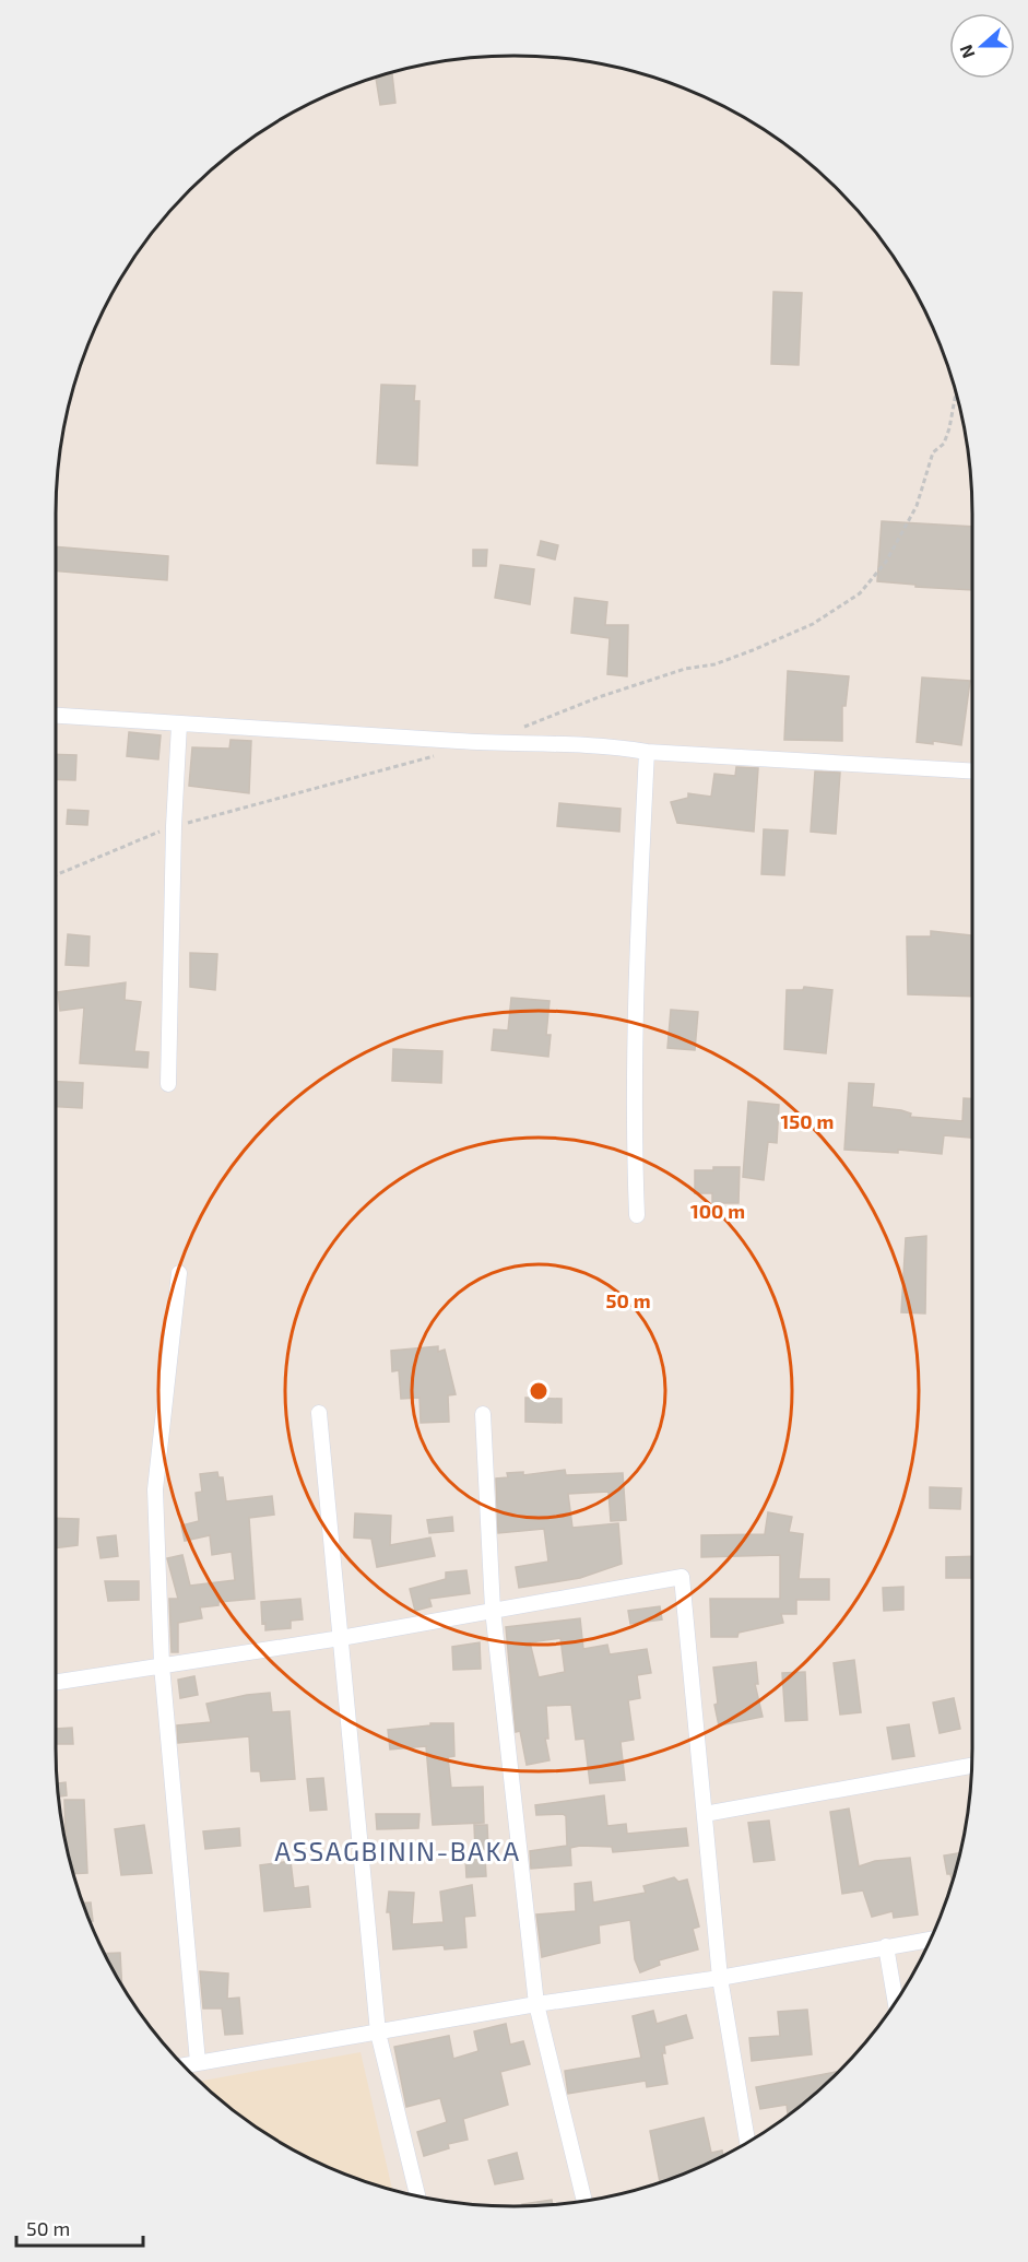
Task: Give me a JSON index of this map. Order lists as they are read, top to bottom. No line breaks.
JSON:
{"districts":["ASSAGBININ-BAKA"],"scale_bar":"50 m","north":"left","rings":["150 m","100 m","50 m"]}
